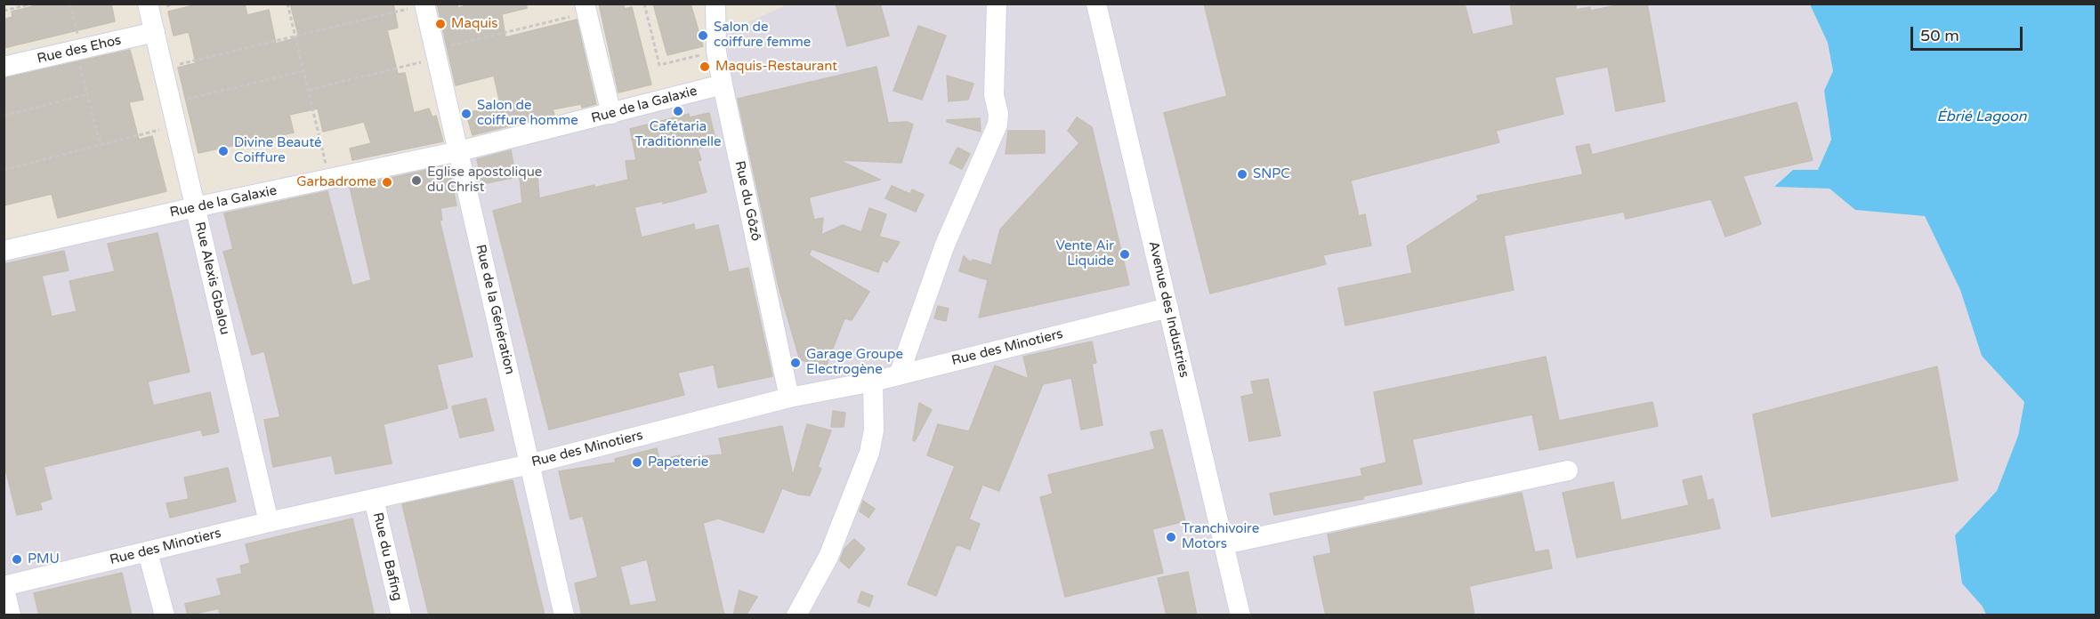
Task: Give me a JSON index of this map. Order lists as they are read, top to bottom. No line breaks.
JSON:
{"streets":{"street":["Rue des Ehos","Rue de la Galaxie","Rue du Gôzô","Rue Alexis Gbalou","Rue de la Génération","Avenue des Industries","Rue des Minotiers","Rue du Bafing"]},"crossings":[["Rue des Ehos","Rue Alexis Gbalou"],["Rue de la Galaxie","Rue du Gôzô"],["Rue de la Galaxie","Rue Alexis Gbalou"],["Rue de la Galaxie","Rue de la Génération"],["Rue du Gôzô","Rue des Minotiers"],["Rue Alexis Gbalou","Rue des Minotiers"],["Rue de la Génération","Rue des Minotiers"],["Avenue des Industries","Rue des Minotiers"],["Rue des Minotiers","Rue du Bafing"]],"water":["Ébrié Lagoon"],"places":["Maquis","Salon de coiffure femme","Maquis-Restaurant","Cafétaria Traditionnelle","Salon de coiffure homme","Divine Beauté Coiffure","SNPC","Eglise apostolique du Christ","Garbadrome","Vente Air Liquide","Garage Groupe Electrogène","Papeterie","Tranchivoire Motors","PMU"],"scale_bar":"50 m"}
